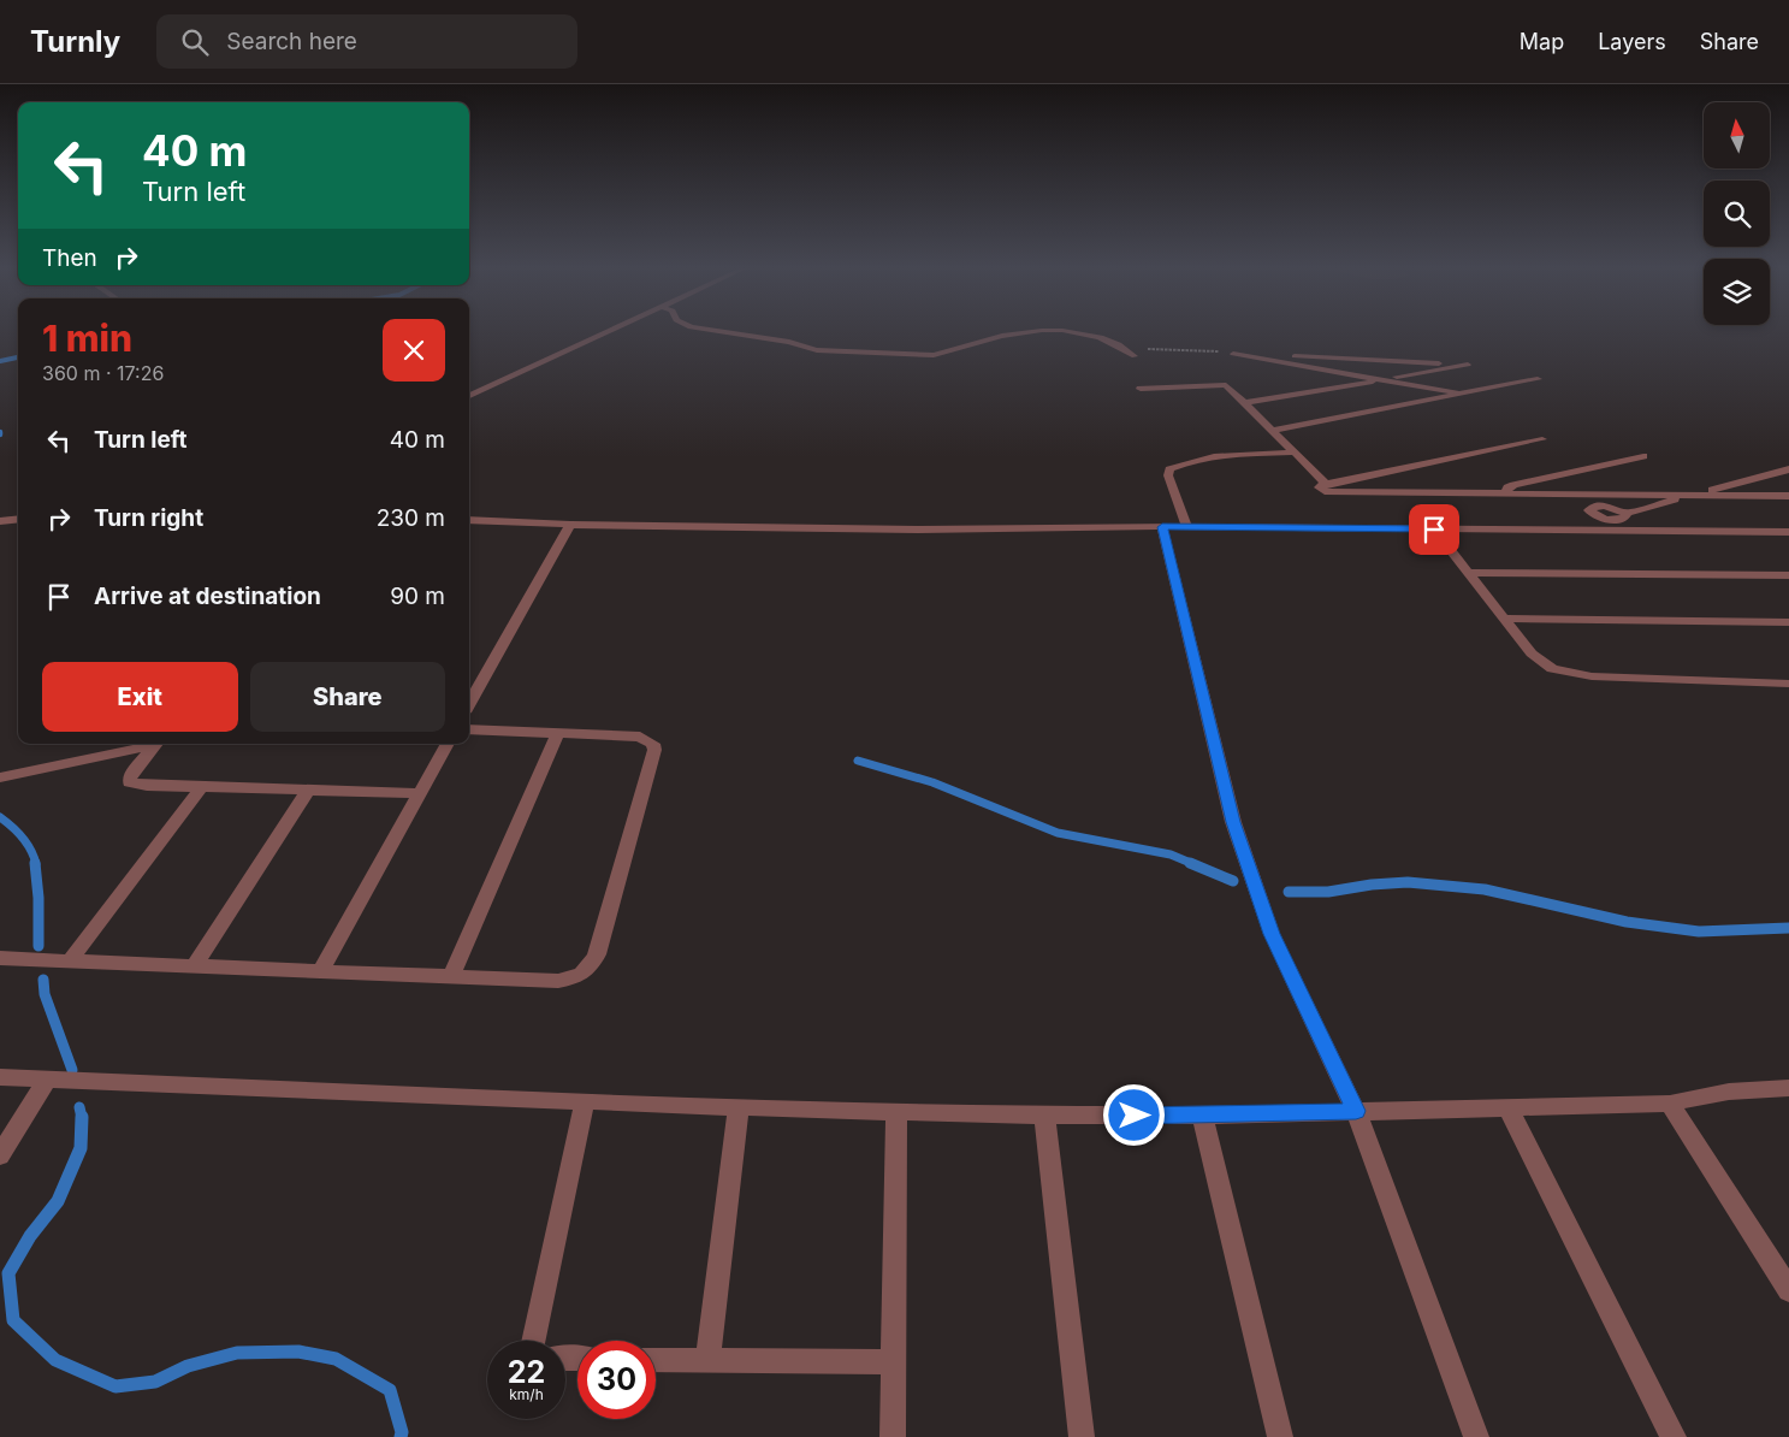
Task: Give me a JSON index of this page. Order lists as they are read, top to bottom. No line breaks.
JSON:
{"north":"top","page":{"header":"Turnly","search":"Search here","nav":["Map","Layers","Share"],"turn":["40 m","Turn left"],"then":"Then","heading":["1 min","360 m · 17:26"],"list":[{"name":"Turn left","value":"40 m"},{"name":"Turn right","value":"230 m"},{"name":"Arrive at destination","value":"90 m"}],"buttons":["Exit","Share"],"speed":"22 km/h","limit":"30"}}
